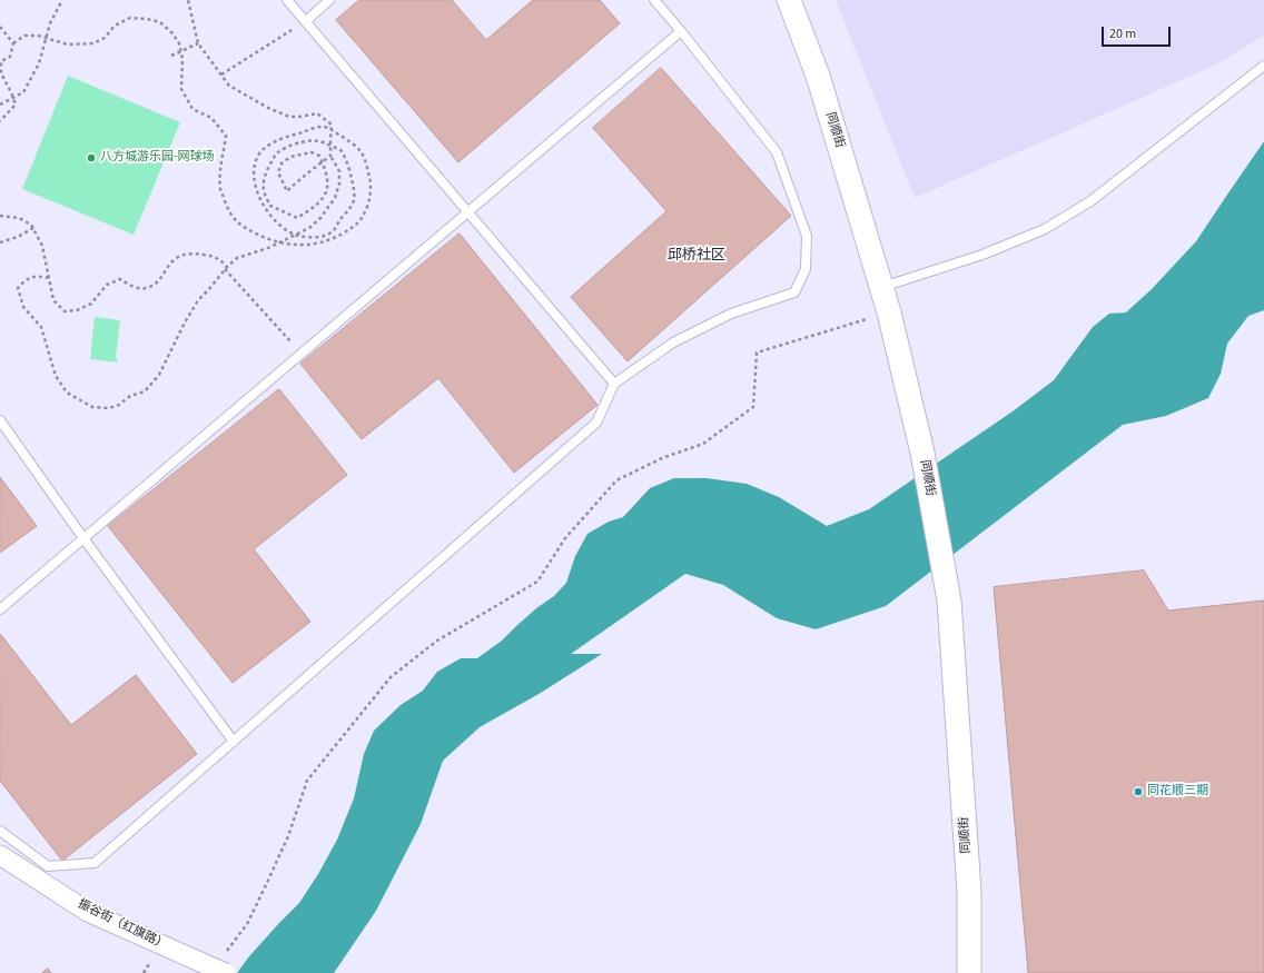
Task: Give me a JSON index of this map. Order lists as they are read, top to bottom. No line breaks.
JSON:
{"streets":{"street":["同顺街","振谷街（红旗路）"]},"districts":["邱桥社区"],"places":["八方城游乐园-网球场","同花顺三期"],"scale_bar":"20 m"}
